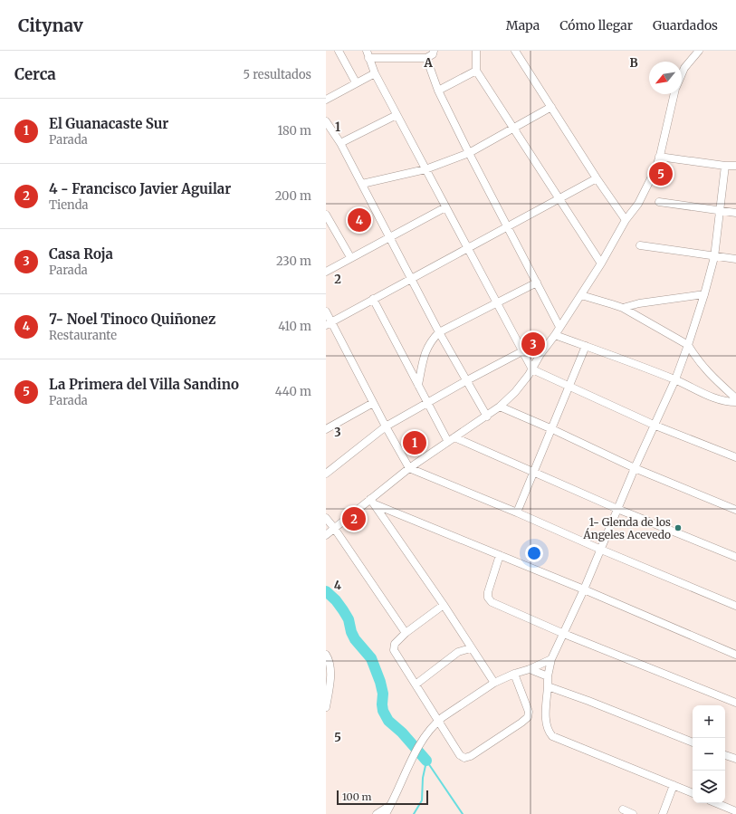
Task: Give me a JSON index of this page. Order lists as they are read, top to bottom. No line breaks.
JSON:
{"places":["1- Glenda de los Ángeles Acevedo"],"scale_bar":"100 m","north":"bottom left","page":{"header":"Citynav","nav":["Mapa","Cómo llegar","Guardados"],"heading":["Cerca","5 resultados"],"list":[{"mark":"1","name":"El Guanacaste Sur","note":"Parada","value":"180 m"},{"mark":"2","name":"4 - Francisco Javier Aguilar","note":"Tienda","value":"200 m"},{"mark":"3","name":"Casa Roja","note":"Parada","value":"230 m"},{"mark":"4","name":"7- Noel Tinoco Quiñonez","note":"Restaurante","value":"410 m"},{"mark":"5","name":"La Primera del Villa Sandino","note":"Parada","value":"440 m"}],"pins":["5","4","3","1","2"],"map_buttons":["+","−"],"scale":"100 m"},"grid":{"columns":["A","B"],"rows":["1","2","3","4","5"]}}
